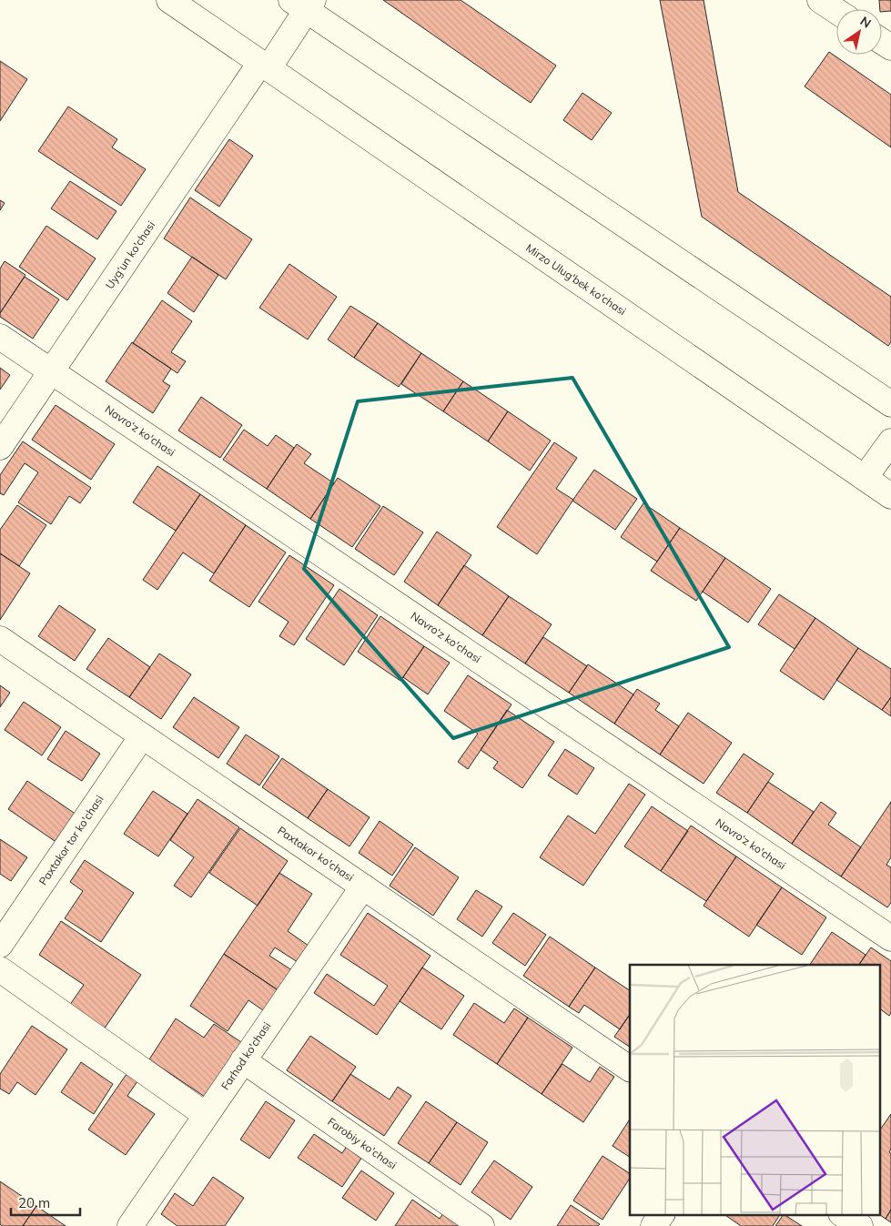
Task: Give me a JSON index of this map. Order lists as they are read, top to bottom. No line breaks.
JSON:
{"streets":{"street":["Uyg‘un ko'chasi","Mirzo Ulug'bek ko'chasi","Navro‘z ko'chasi","Paxtakor tor ko'chasi","Paxtakor ko'chasi","Farhod ko'chasi","Farobiy ko'chasi"]},"crossings":[["Uyg‘un ko'chasi","Mirzo Ulug'bek ko'chasi"],["Uyg‘un ko'chasi","Navro‘z ko'chasi"],["Paxtakor tor ko'chasi","Paxtakor ko'chasi"],["Paxtakor ko'chasi","Farhod ko'chasi"],["Farhod ko'chasi","Farobiy ko'chasi"]],"scale_bar":"20 m","north":"top right"}
